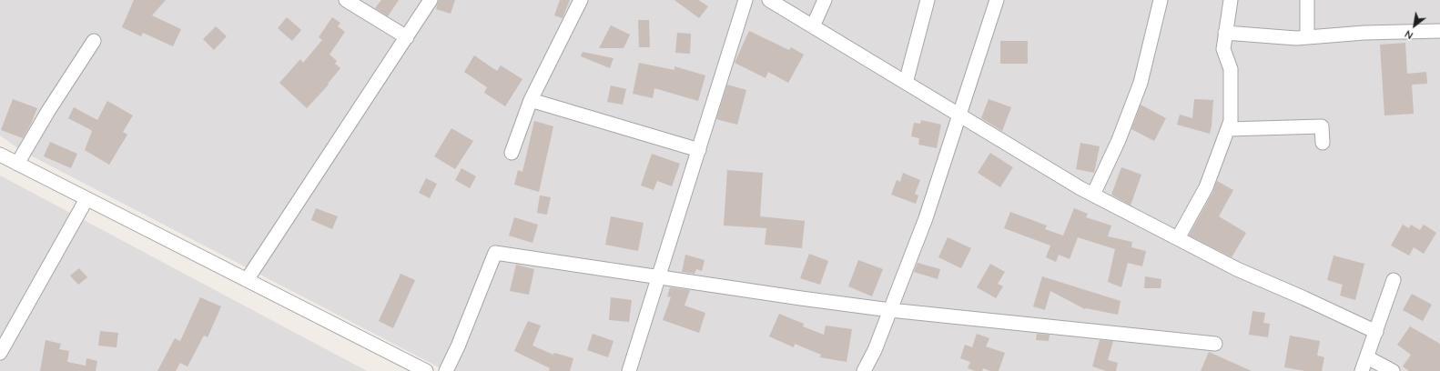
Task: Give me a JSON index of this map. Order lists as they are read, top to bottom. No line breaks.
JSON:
{"north":"bottom left"}
